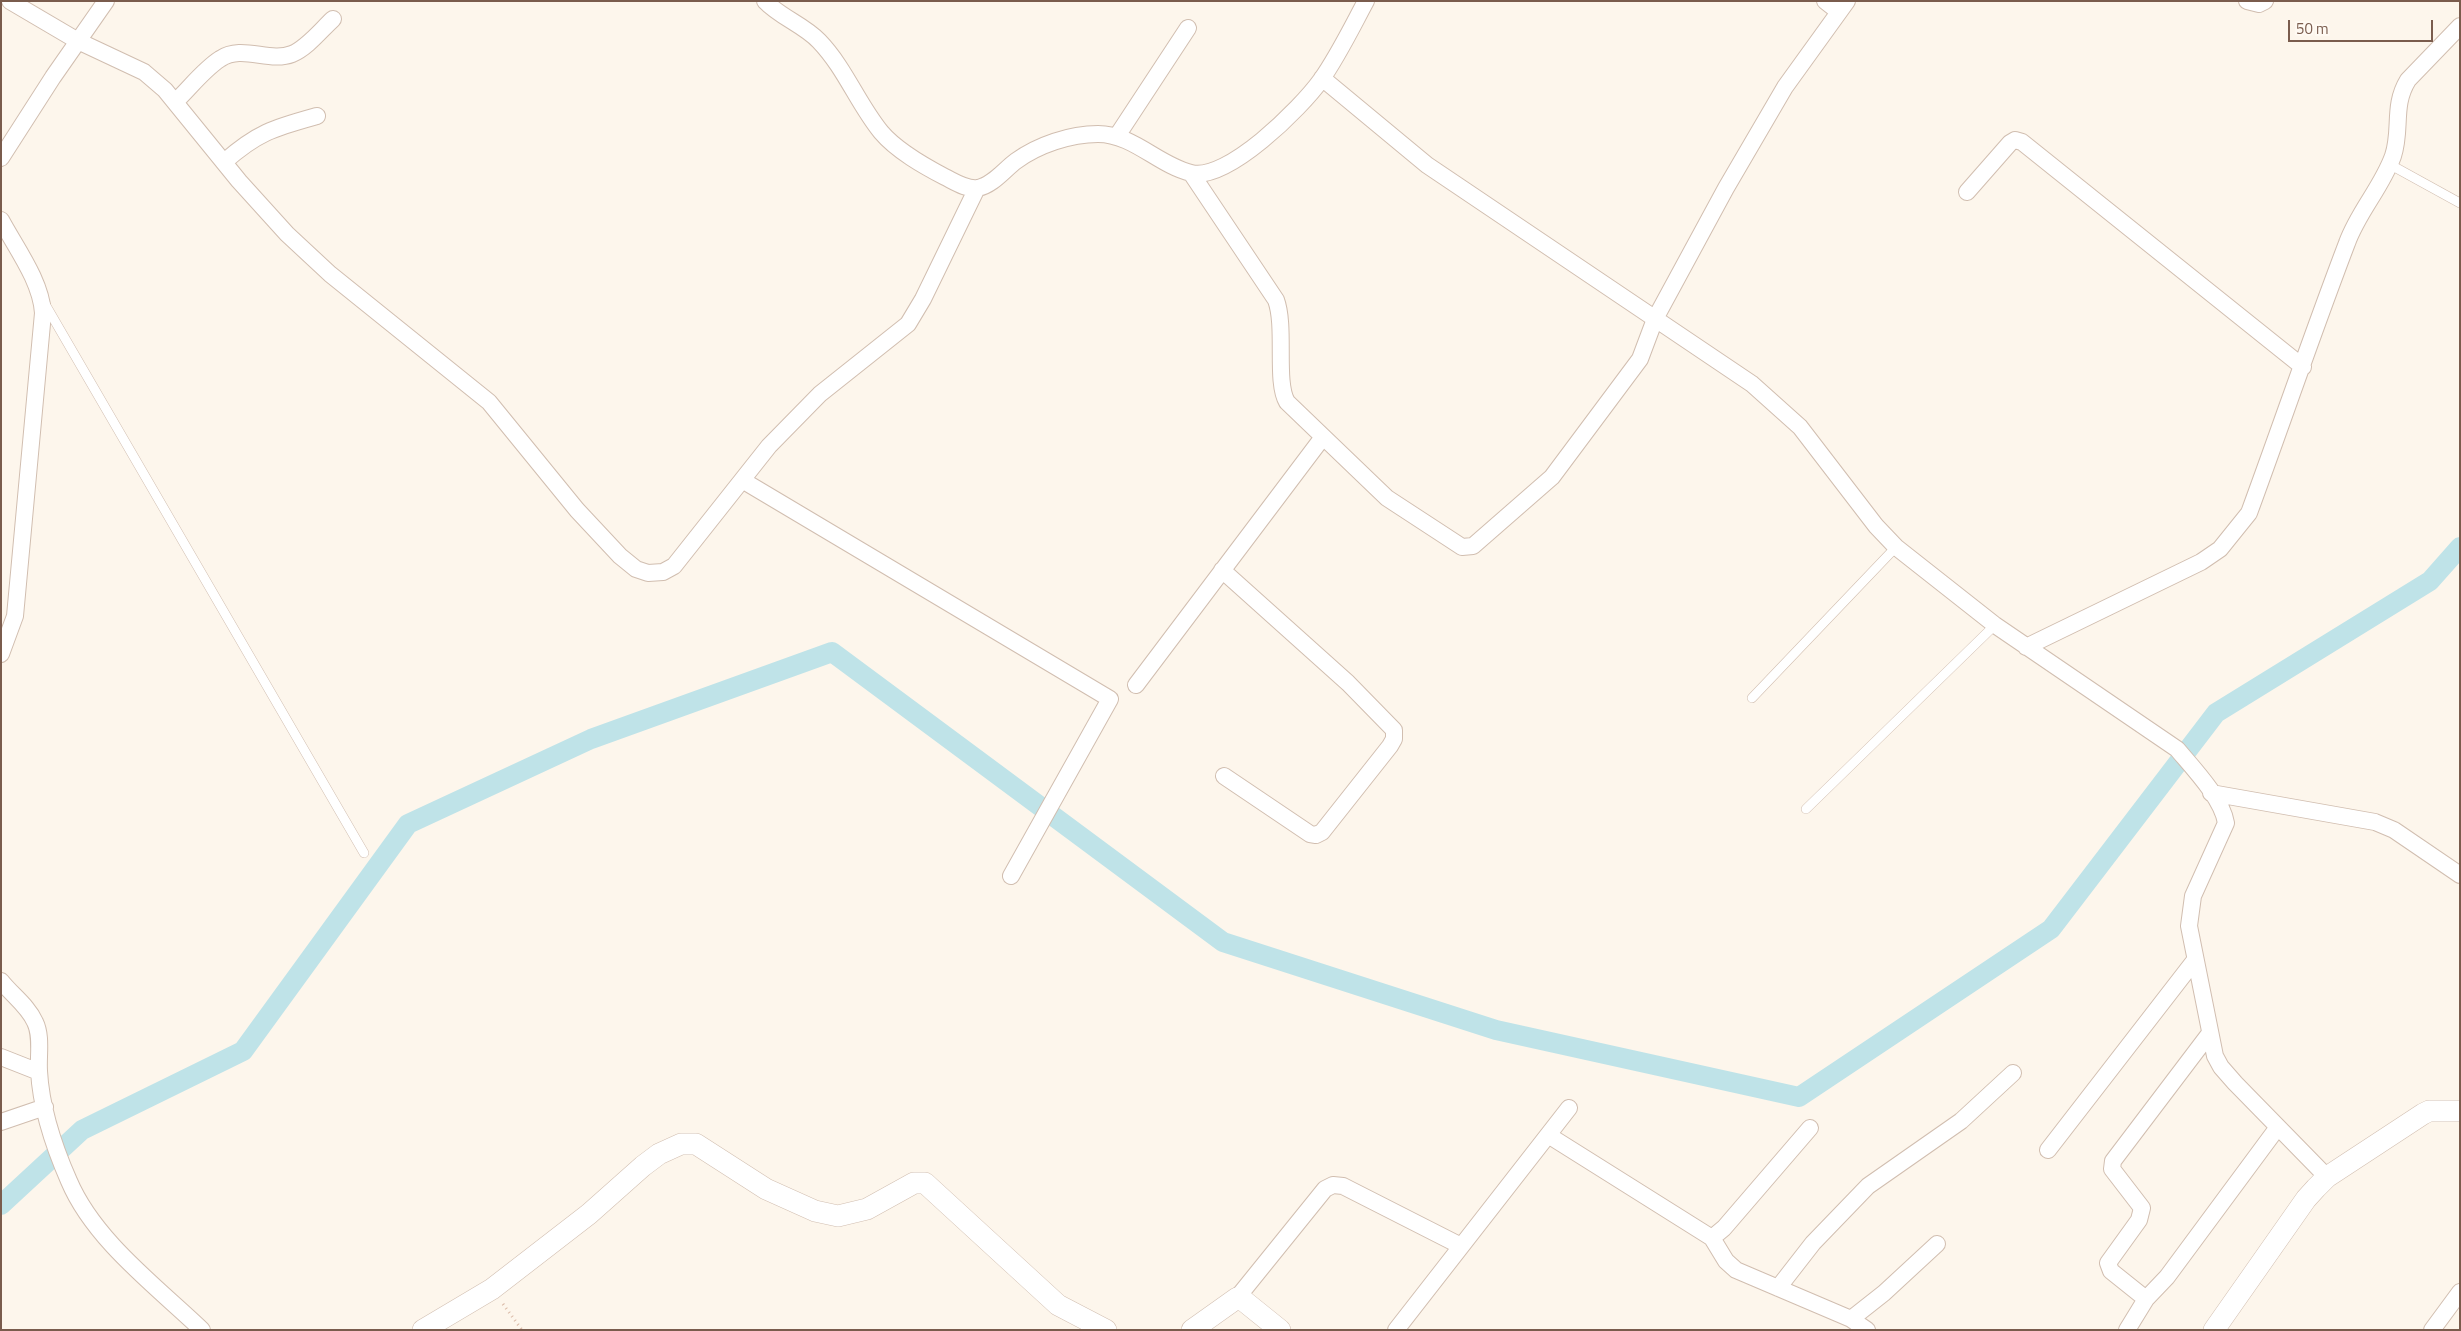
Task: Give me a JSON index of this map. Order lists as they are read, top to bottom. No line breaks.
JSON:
{"scale_bar":"50 m"}
